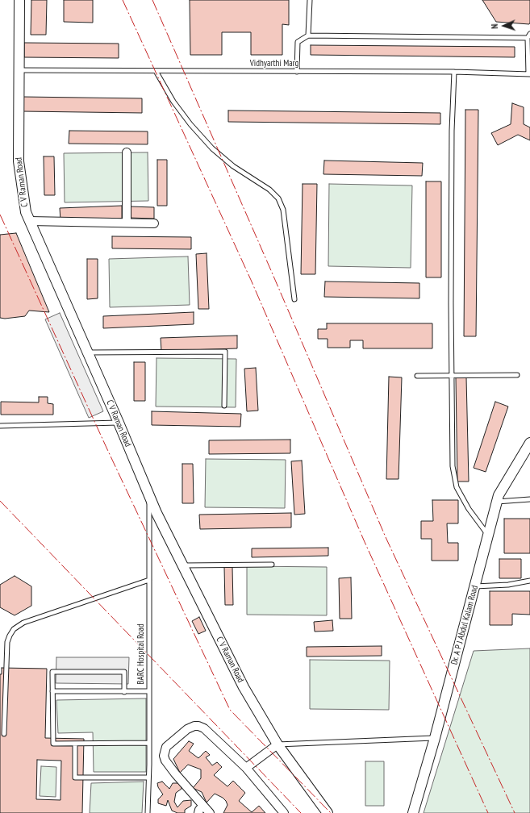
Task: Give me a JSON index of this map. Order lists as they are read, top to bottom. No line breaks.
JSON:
{"streets":{"street":["C V Raman Road","Dr. A P J Abdul Kalam Road"],"lane":["Vidhyarthi Marg","BARC Hospital Road"]},"crossings":[["Vidhyarthi Marg","C V Raman Road"],["C V Raman Road","BARC Hospital Road"]],"north":"left"}
